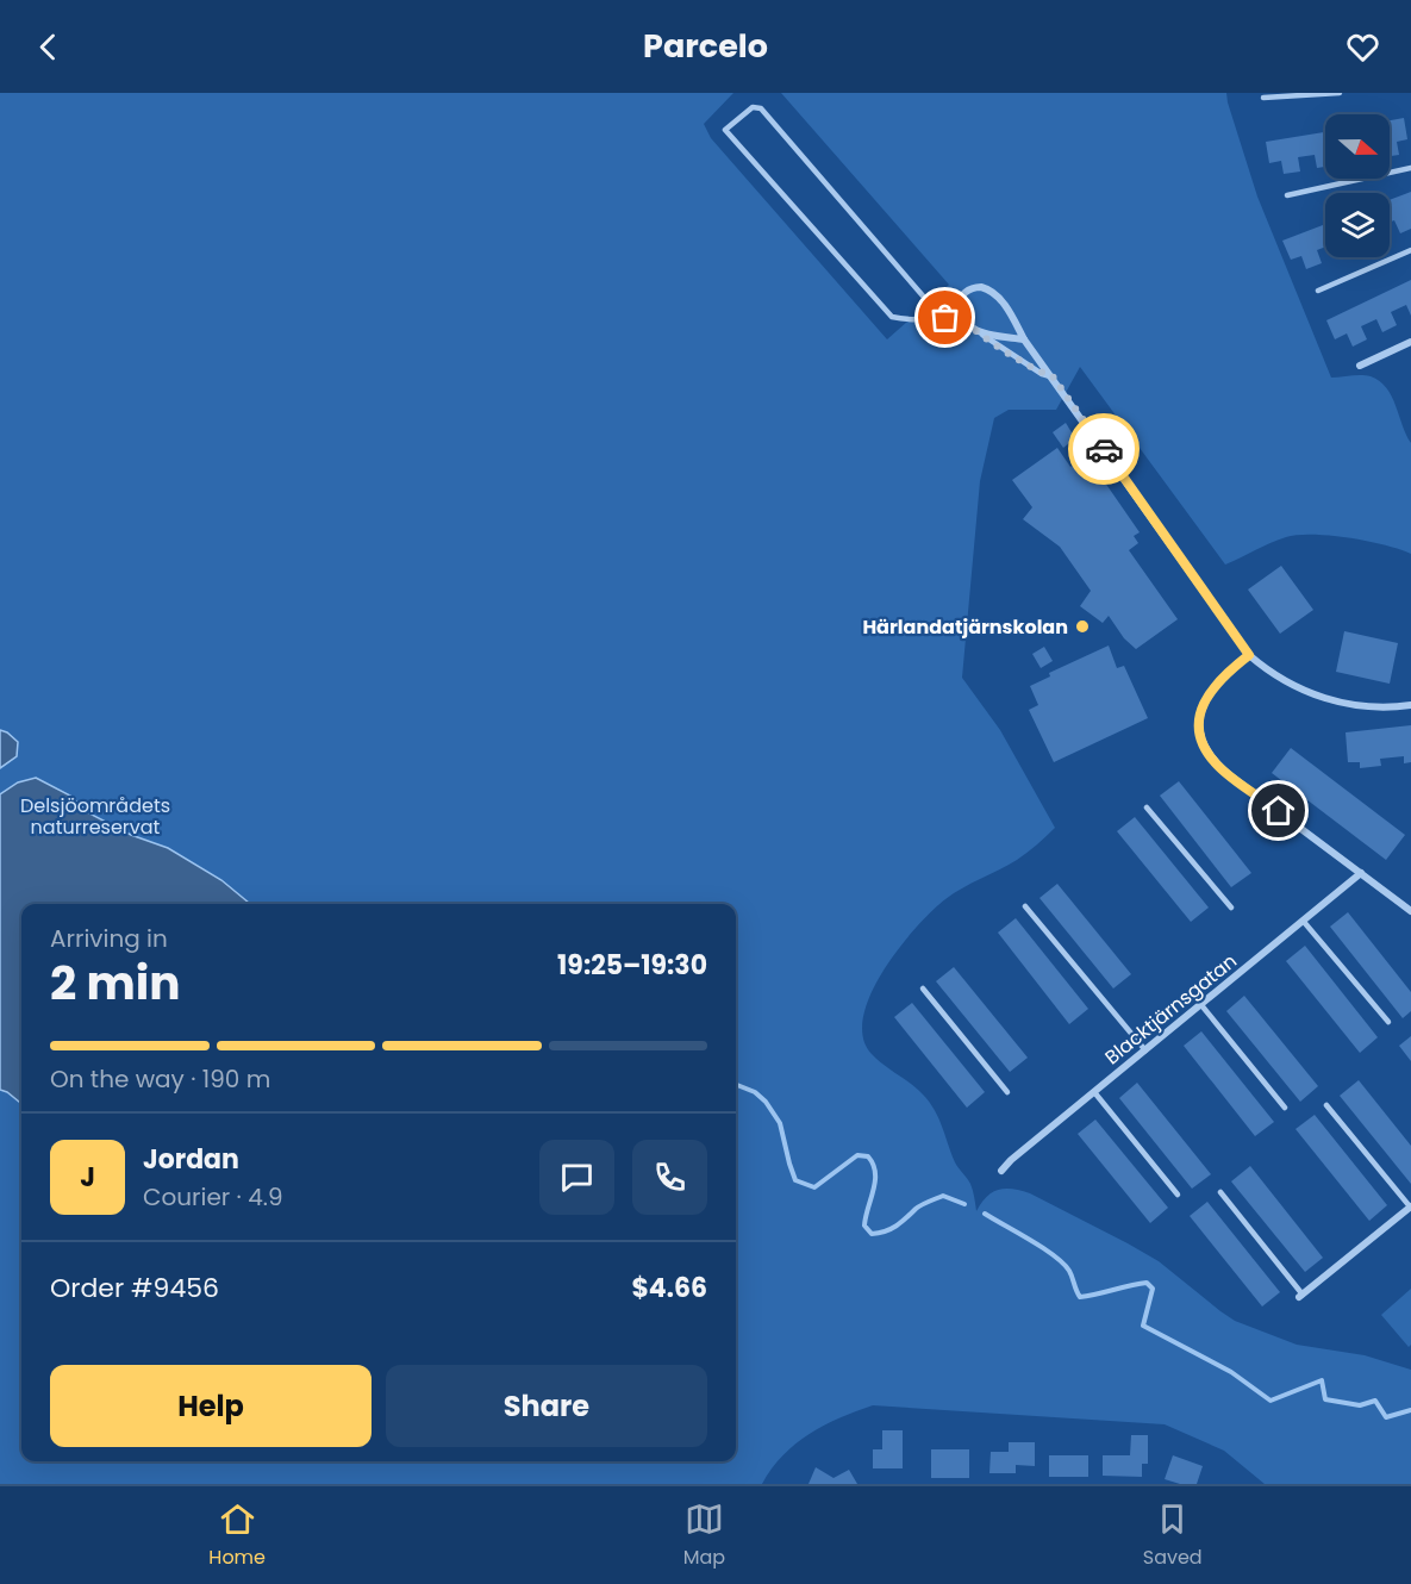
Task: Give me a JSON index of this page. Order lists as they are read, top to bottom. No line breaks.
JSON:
{"streets":{"street":["Blacktjärnsgatan"]},"parks":["Delsjöområdets naturreservat"],"places":["Härlandatjärnskolan"],"north":"right","page":{"header":"Parcelo","heading":["2 min","Arriving in","19:25–19:30"],"panel":["Jordan","Courier · 4.9","Order #9456","$4.66"],"bar":"On the way · 190 m","round":"J","buttons":["Help","Share"],"tabs":["Home","Map","Saved"]}}
